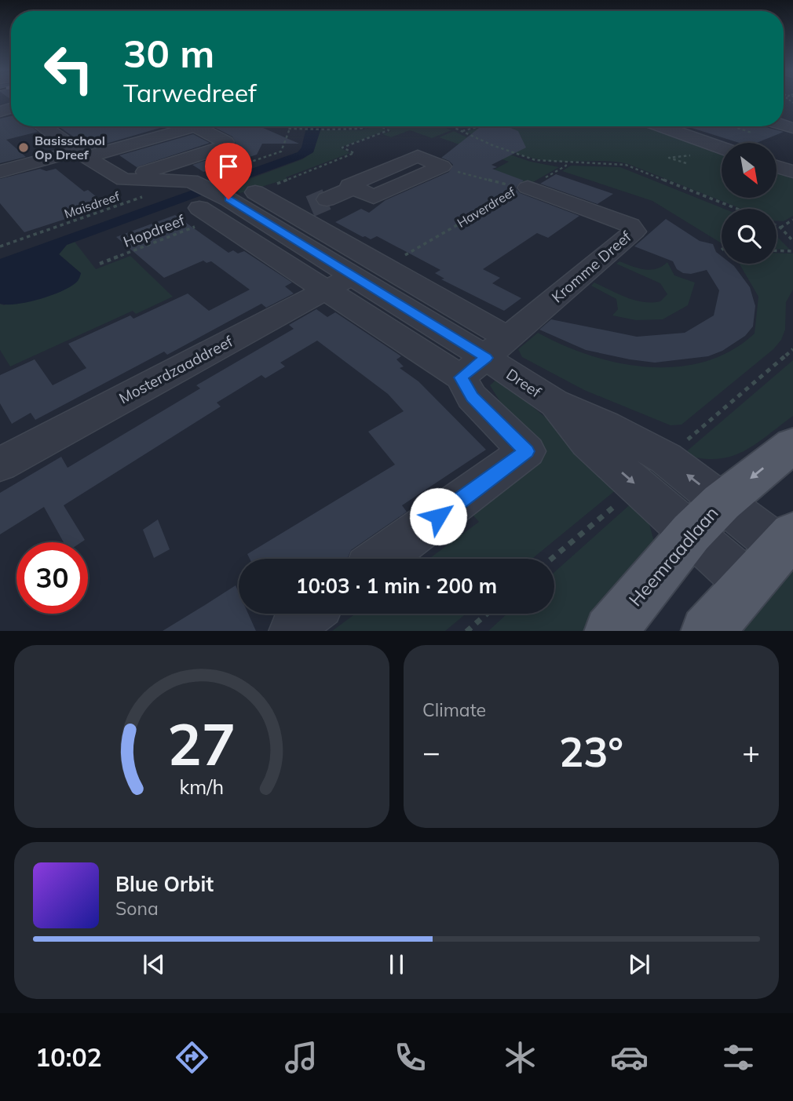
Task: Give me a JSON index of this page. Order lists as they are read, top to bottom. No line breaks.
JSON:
{"streets":{"main road":["Heemraadlaan"],"street":["Kromme Dreef","Mosterdzaaddreef","Dreef"],"path":["Maisdreef","Haverdreef","Hopdreef"]},"crossings":[["Maisdreef","Dreef"],["Haverdreef","Kromme Dreef"],["Haverdreef","Dreef"],["Hopdreef","Dreef"],["Kromme Dreef","Dreef"],["Mosterdzaaddreef","Dreef"],["Dreef","Heemraadlaan"]],"places":["Basisschool Op Dreef"],"north":"bottom right","page":{"turn":["30 m","Tarwedreef"],"limit":"30","trip":"10:03 · 1 min · 200 m","tile":"Climate","heat":["−","23°","+"],"song":["Blue Orbit","Sona"],"tabs":"10:02","gauge":["27","km/h"]}}
